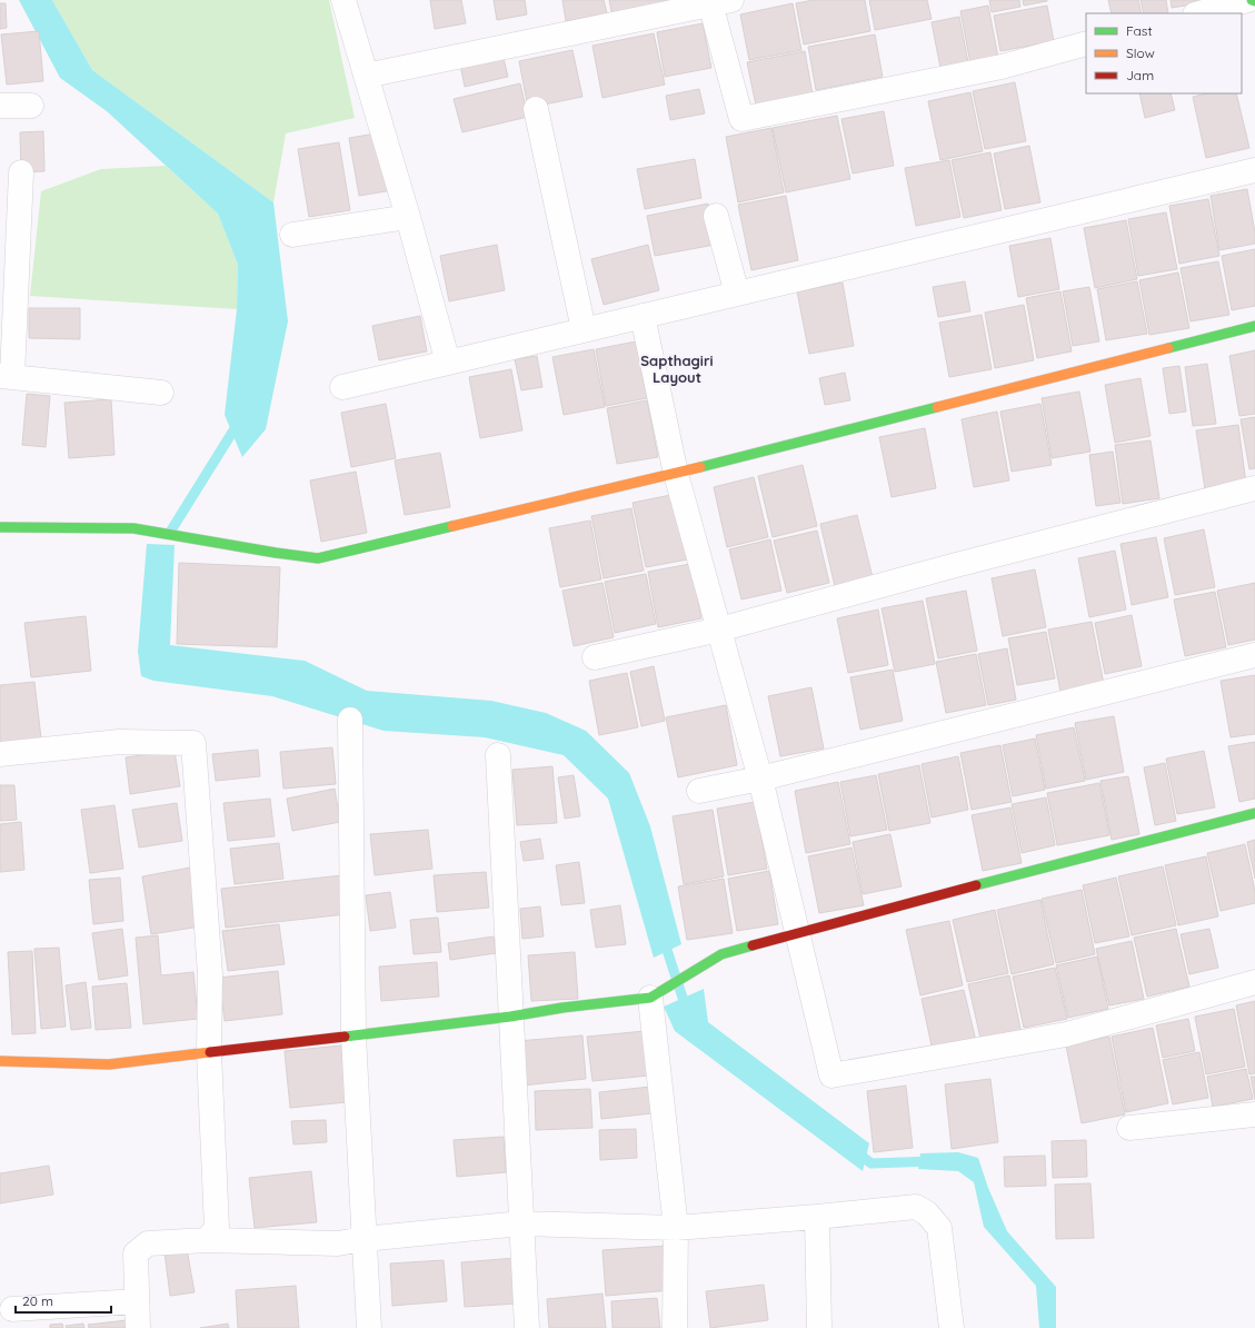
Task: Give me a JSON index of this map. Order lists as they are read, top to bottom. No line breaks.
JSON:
{"districts":["Sapthagiri Layout"],"legend":["Fast","Slow","Jam"],"scale_bar":"20 m"}
